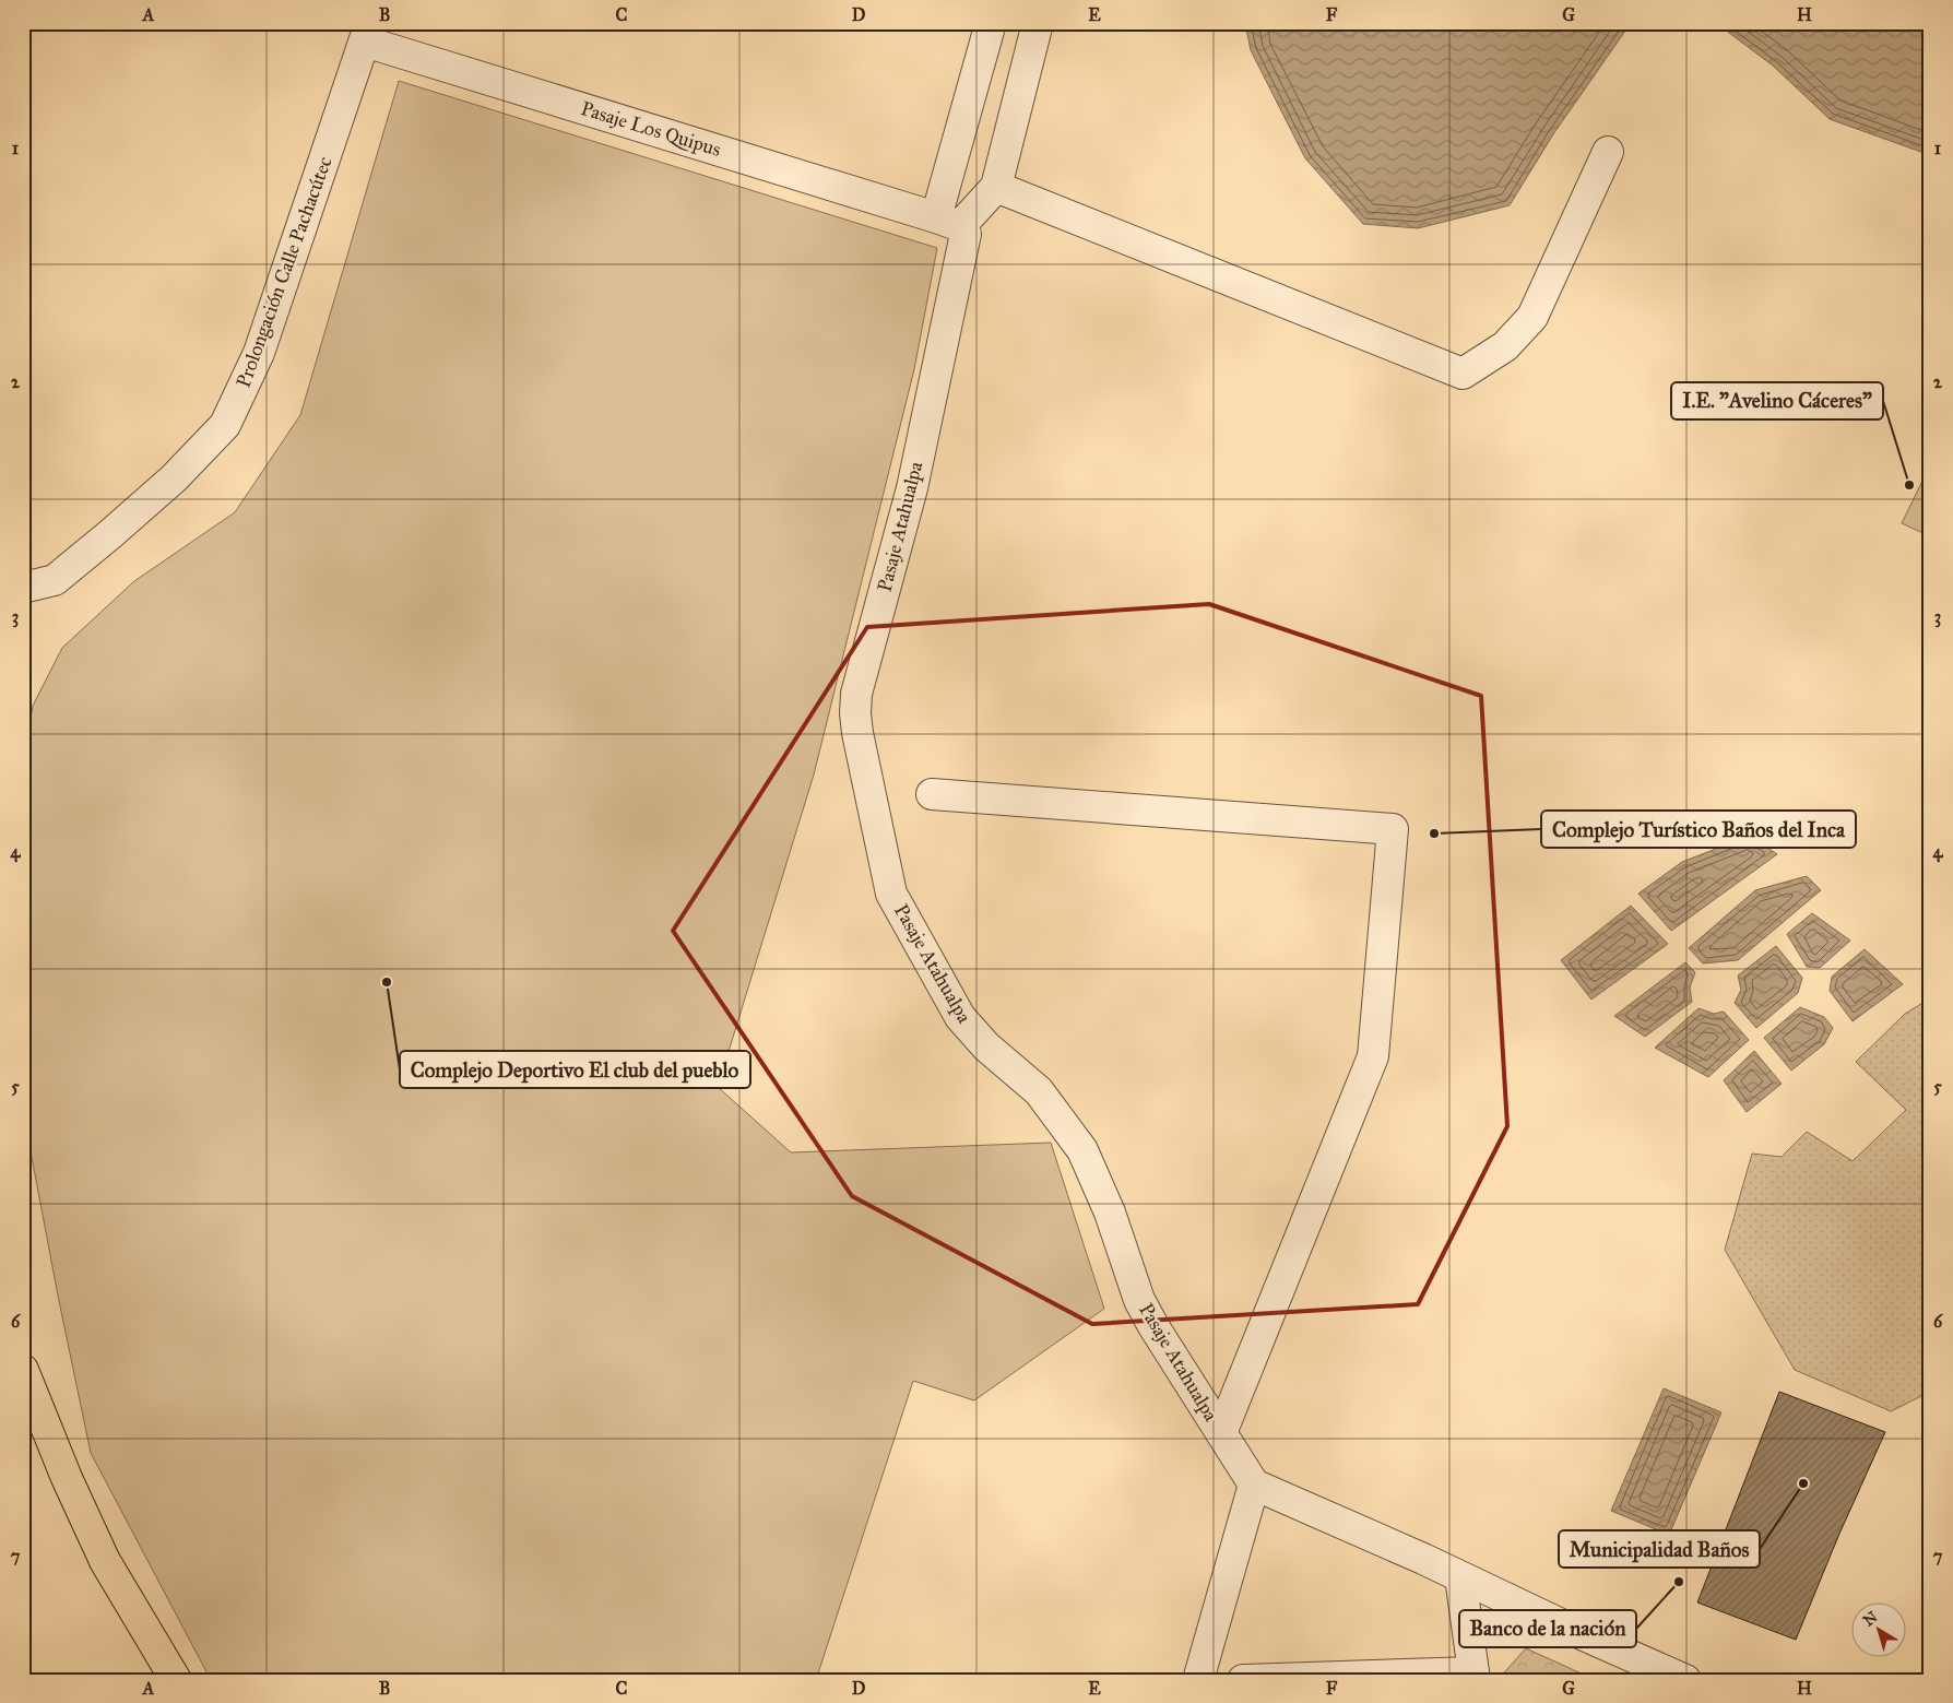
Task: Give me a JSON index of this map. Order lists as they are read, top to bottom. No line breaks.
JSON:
{"streets":{"street":["Pasaje Los Quipus","Prolongación Calle Pachacútec","Pasaje Atahualpa"]},"crossings":[["Pasaje Los Quipus","Prolongación Calle Pachacútec"],["Pasaje Los Quipus","Pasaje Atahualpa"]],"places":["I.E. \"Avelino Cáceres\"","Complejo Turístico Baños del Inca","Complejo Deportivo El club del pueblo","Municipalidad Baños","Banco de la nación"],"north":"top left","grid":{"columns":["A","B","C","D","E","F","G","H"],"rows":["1","2","3","4","5","6","7"]}}
